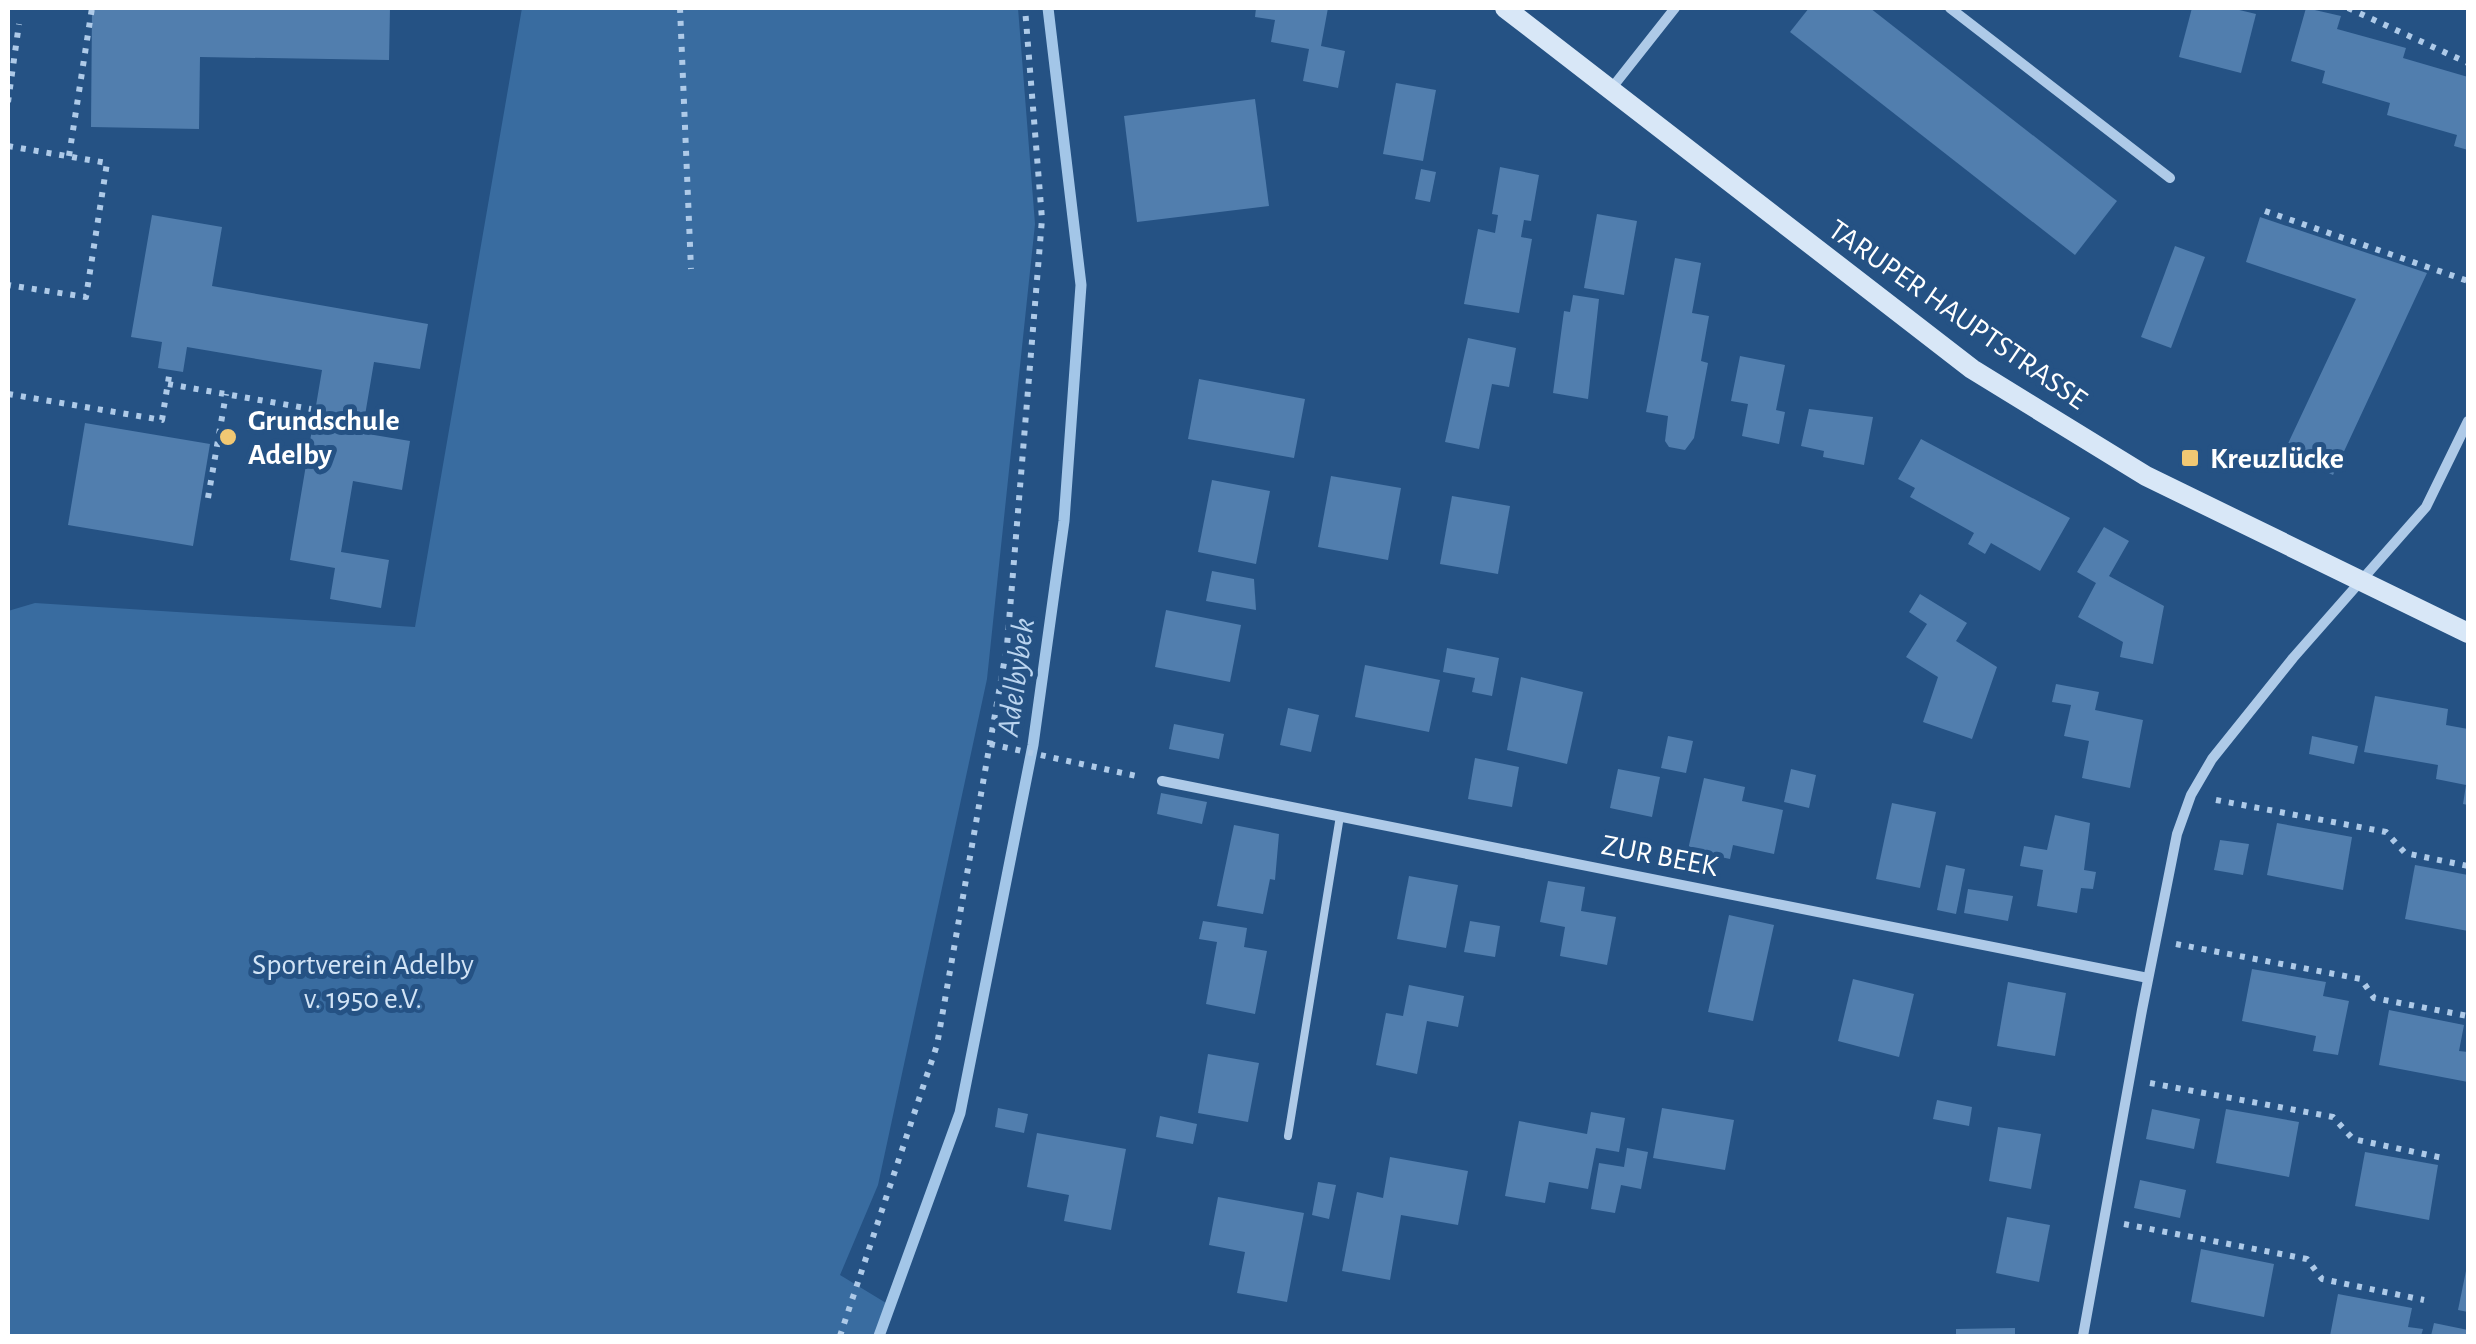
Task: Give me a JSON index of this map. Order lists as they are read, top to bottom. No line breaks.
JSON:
{"streets":{"street":["TARUPER HAUPTSTRASSE","ZUR BEEK"]},"water":["Adelbybek"],"parks":["Sportverein Adelby v. 1950 e.V."],"places":{"other":["Grundschule Adelby"],"transit":["Kreuzlücke"]}}
